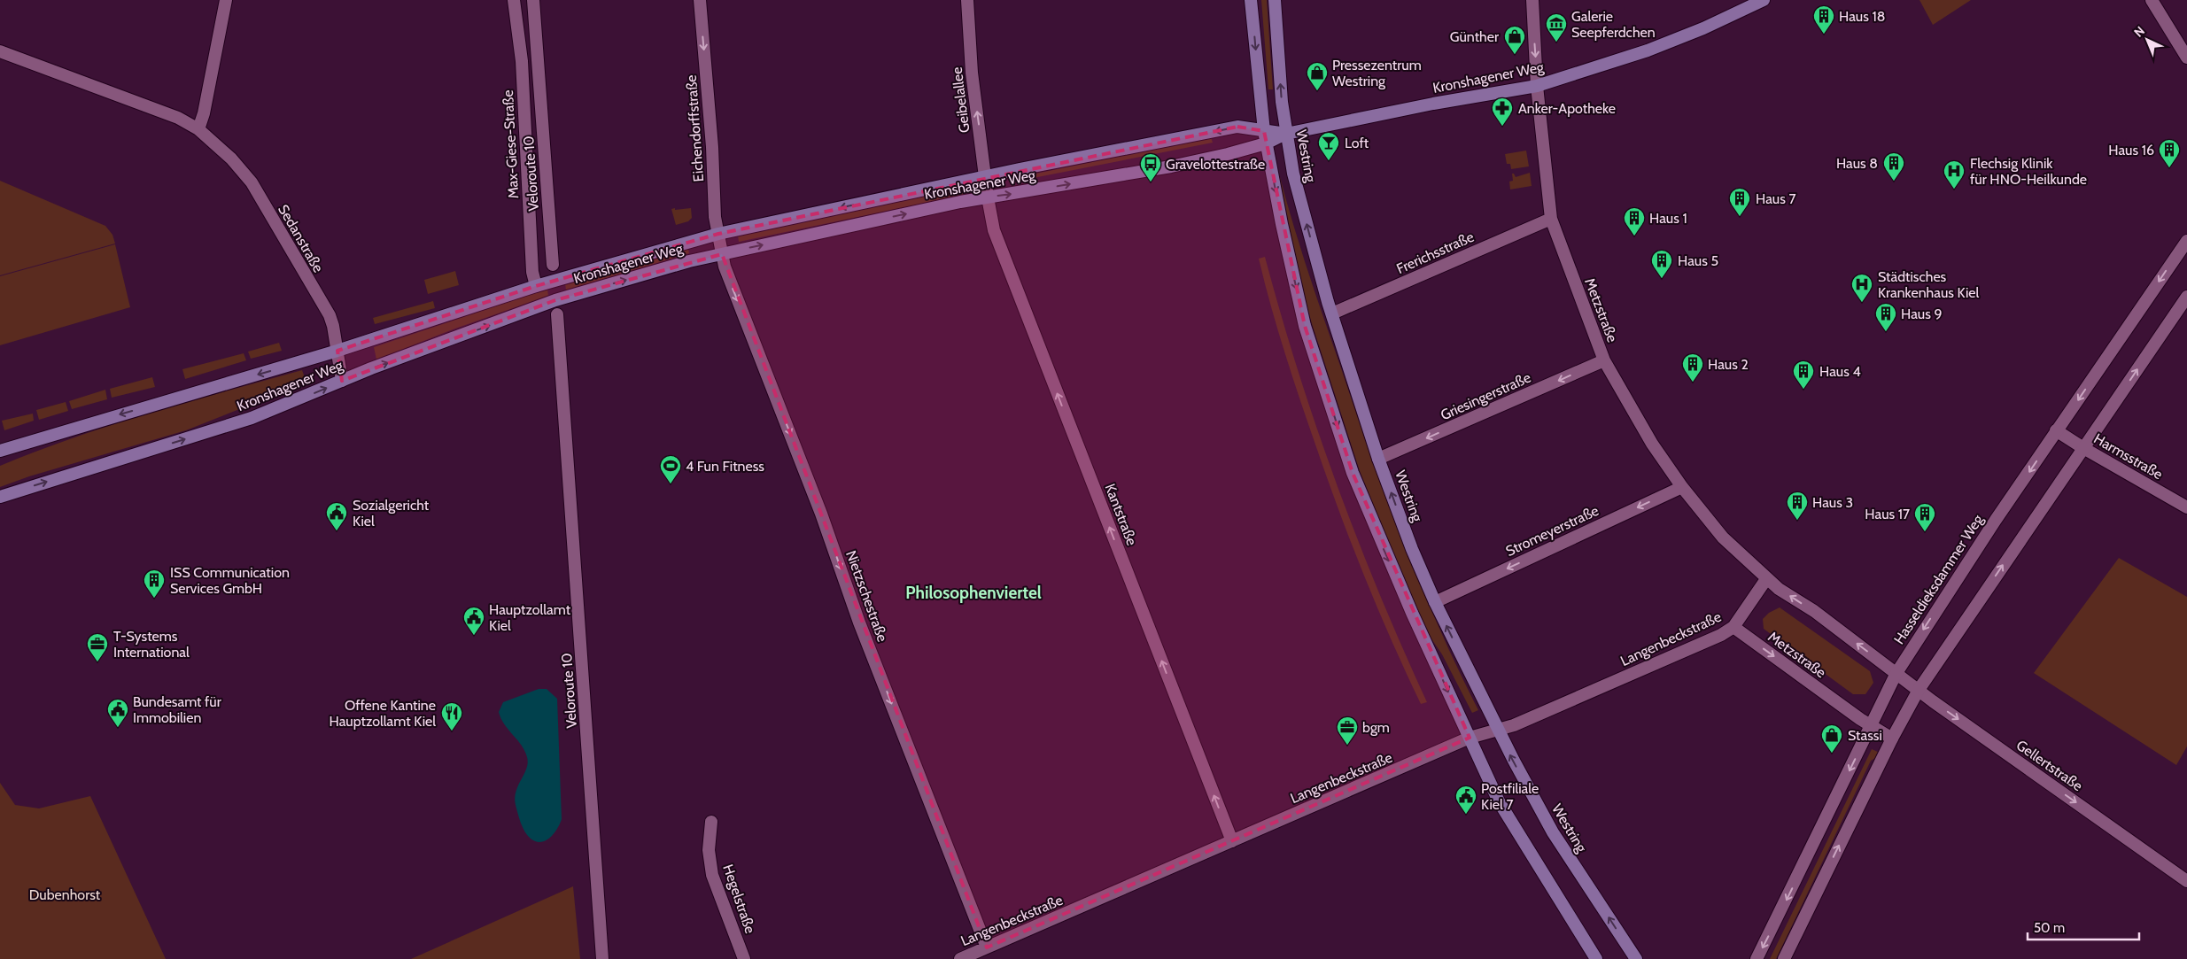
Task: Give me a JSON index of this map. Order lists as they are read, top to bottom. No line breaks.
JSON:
{"streets":{"main road":["Kronshagener Weg","Westring"],"street":["Geibelallee","Eichendorffstraße","Max-Giese-Straße","Veloroute 10","Sedanstraße","Frerichsstraße","Metzstraße","Griesingerstraße","Harmsstraße","Kantstraße","Stromeyerstraße","Hasseldieksdammer Weg","Nietzschestraße","Langenbeckstraße","Gellertstraße","Hegelstraße"]},"crossings":[["Kronshagener Weg","Geibelallee"],["Kronshagener Weg","Eichendorffstraße"],["Kronshagener Weg","Max-Giese-Straße"],["Kronshagener Weg","Westring"],["Kronshagener Weg","Sedanstraße"],["Kronshagener Weg","Metzstraße"],["Kronshagener Weg","Kantstraße"],["Kronshagener Weg","Nietzschestraße"],["Geibelallee","Kantstraße"],["Eichendorffstraße","Nietzschestraße"],["Westring","Frerichsstraße"],["Westring","Griesingerstraße"],["Westring","Stromeyerstraße"],["Westring","Langenbeckstraße"],["Frerichsstraße","Metzstraße"],["Metzstraße","Griesingerstraße"],["Metzstraße","Stromeyerstraße"],["Metzstraße","Hasseldieksdammer Weg"],["Metzstraße","Langenbeckstraße"],["Metzstraße","Gellertstraße"],["Harmsstraße","Hasseldieksdammer Weg"],["Kantstraße","Langenbeckstraße"],["Hasseldieksdammer Weg","Gellertstraße"],["Nietzschestraße","Langenbeckstraße"]],"one_way":["Geibelallee","Eichendorffstraße","Griesingerstraße","Kantstraße","Stromeyerstraße","Nietzschestraße","Gellertstraße"],"districts":["Philosophenviertel"],"parks":["Dubenhorst"],"places":{"building":["Haus 18","Haus 16","Haus 8","Haus 7","Haus 1","Haus 5","Haus 9","Haus 2","Haus 4","Haus 3","Haus 17","ISS Communication Services GmbH"],"museum":["Galerie Seepferdchen"],"shop":["Günther","Pressezentrum Westring","Stassi"],"pharmacy":["Anker-Apotheke"],"bar":["Loft"],"bus stop":["Gravelottestraße"],"hospital":["Flechsig Klinik für HNO-Heilkunde","Städtisches Krankenhaus Kiel"],"sports":["4 Fun Fitness"],"public building":["Sozialgericht Kiel","Hauptzollamt Kiel","Bundesamt für Immobilien","Postfiliale Kiel 7"],"office":["T-Systems International","bgm"],"restaurant":["Offene Kantine Hauptzollamt Kiel"]},"scale_bar":"50 m","north":"top left"}
